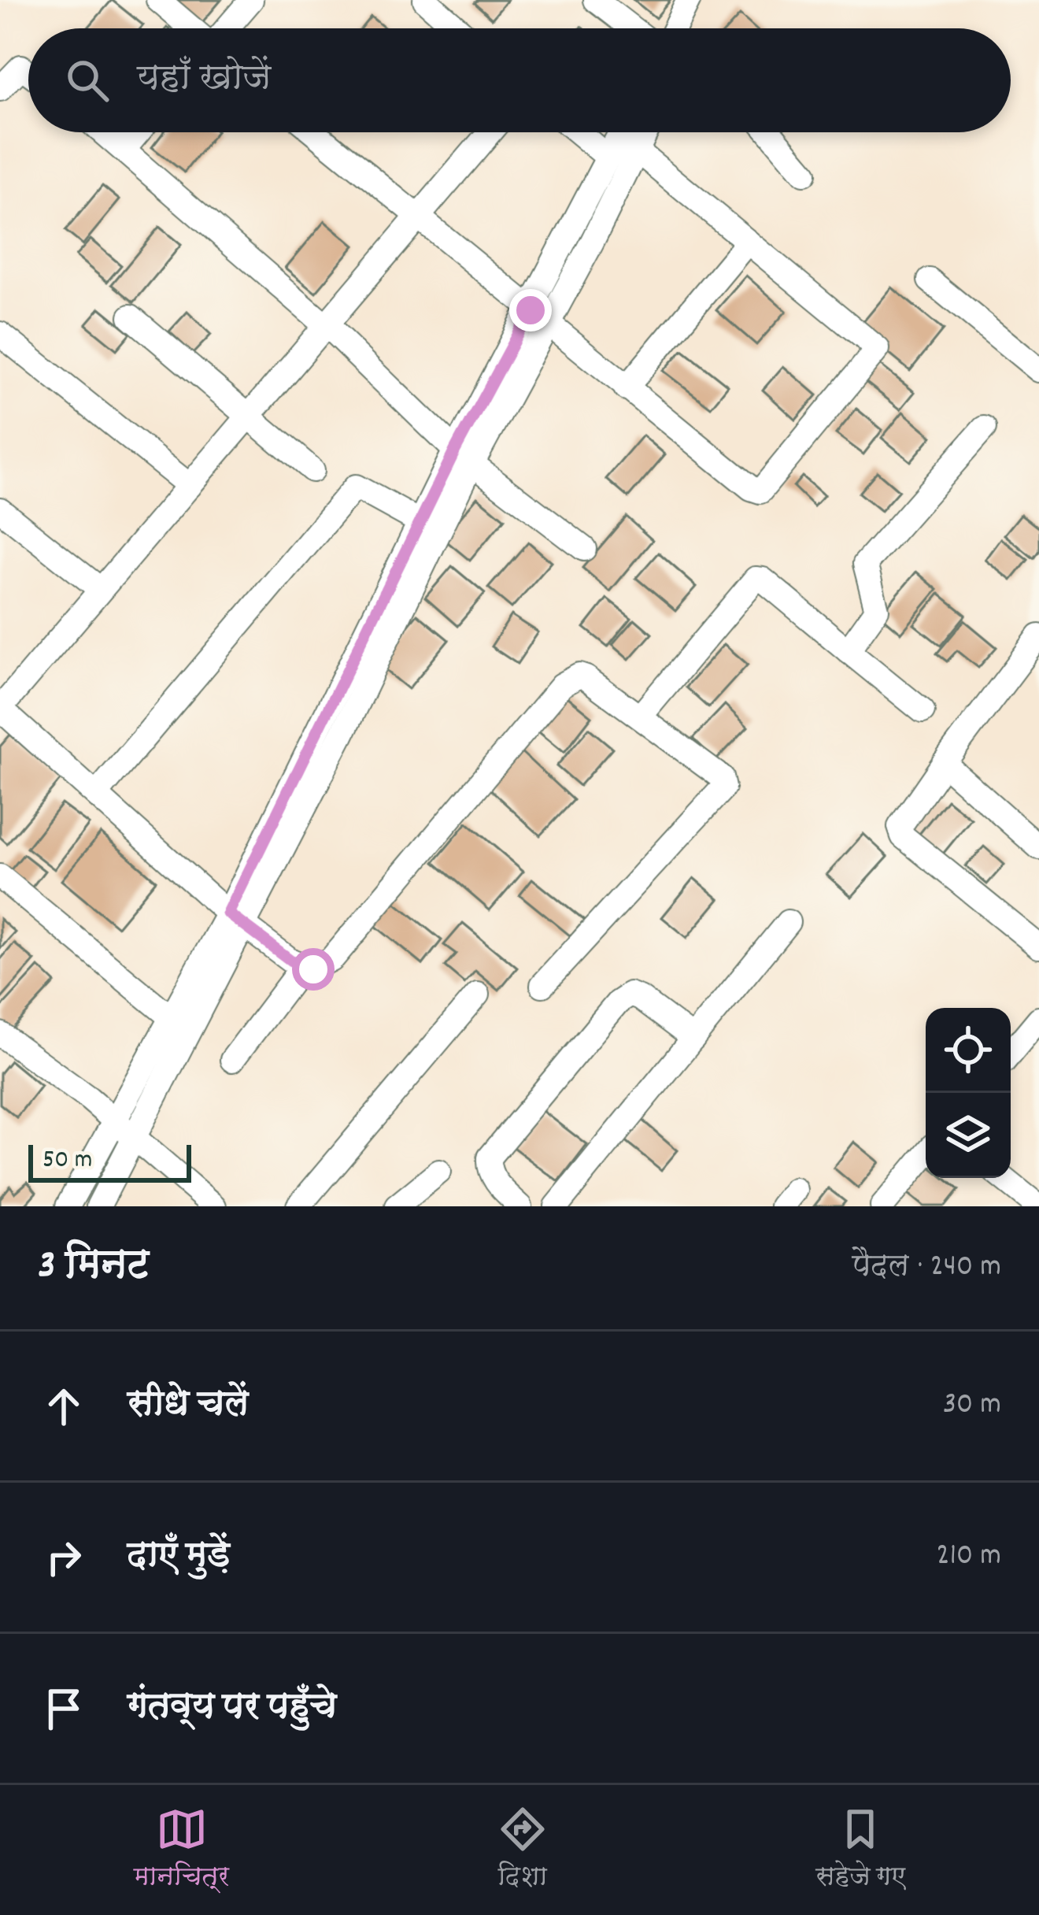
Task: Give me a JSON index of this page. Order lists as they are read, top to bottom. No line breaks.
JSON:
{"scale_bar":"50 m","page":{"search":"यहाँ खोजें","scale":"50 m","heading":["3 मिनट","पैदल · 240 m"],"list":[["सीधे चलें","30 m"],["दाएँ मुड़ें","210 m"],"गंतव्य पर पहुँचे"],"nav":["मानचित्र","दिशा","सहेजे गए"]}}
